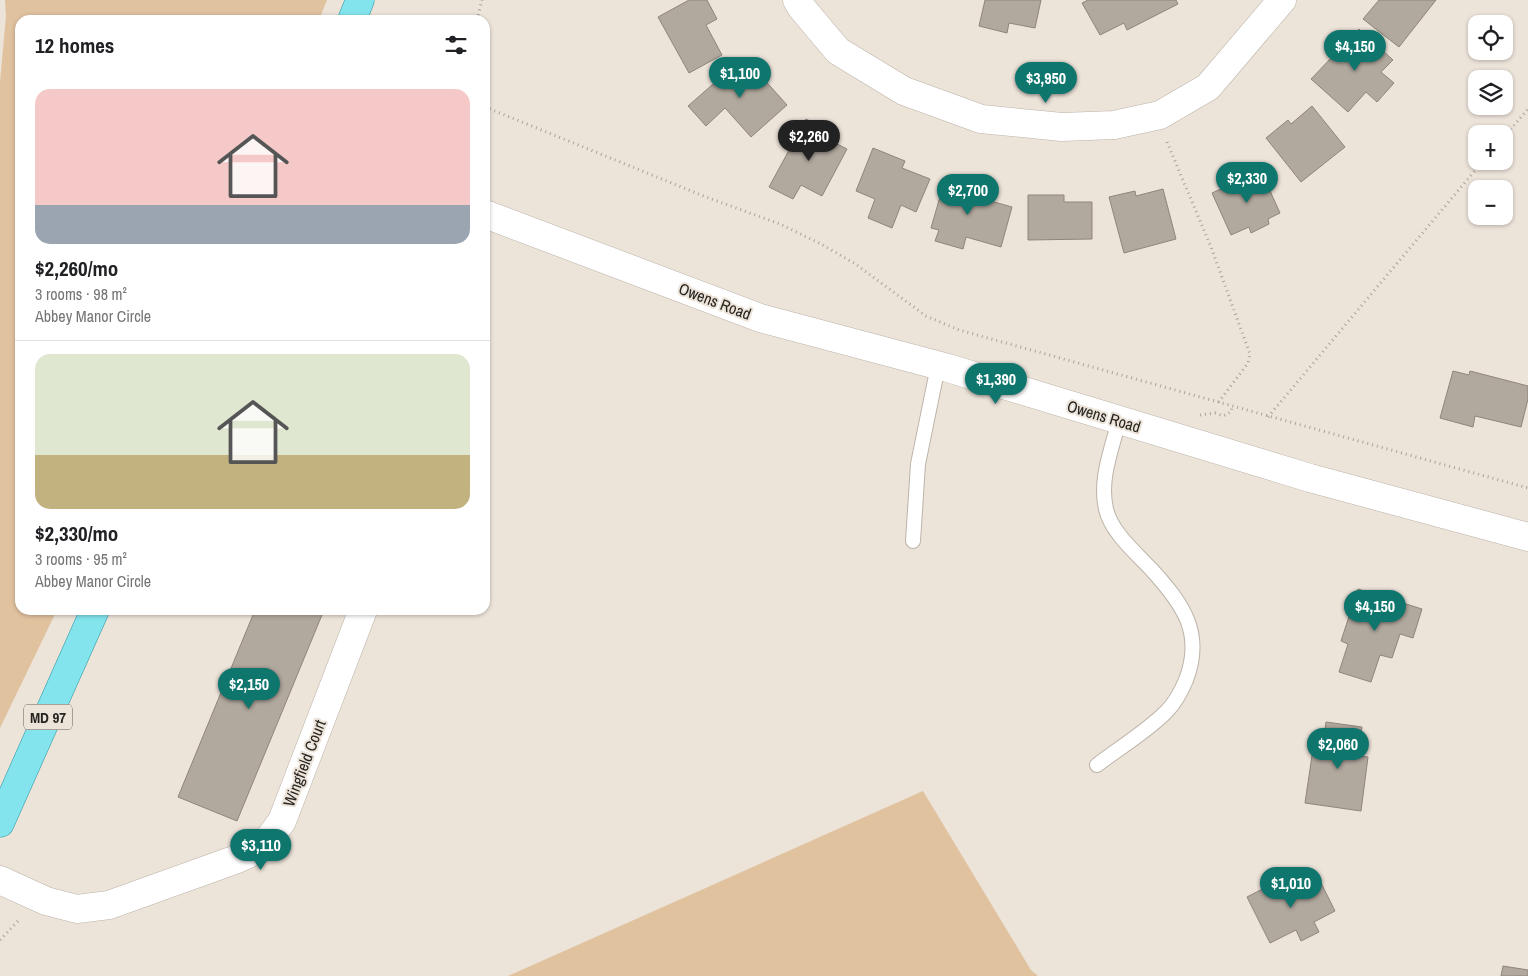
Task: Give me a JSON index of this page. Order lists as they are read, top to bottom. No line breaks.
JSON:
{"streets":{"main road":["MD 97"],"street":["Owens Road","Wingfield Court"]},"page":{"map_buttons":["+","−"],"heading":"12 homes","price":["$4,150","$1,100","$3,950","$2,260","$2,330","$2,700","$1,390","$4,150","$2,150","$2,060","$3,110","$1,010"],"list":[{"name":"$2,260/mo","note":"3 rooms · 98 m² · Abbey Manor Circle"},{"name":"$2,330/mo","note":"3 rooms · 95 m² · Abbey Manor Circle"}]}}
